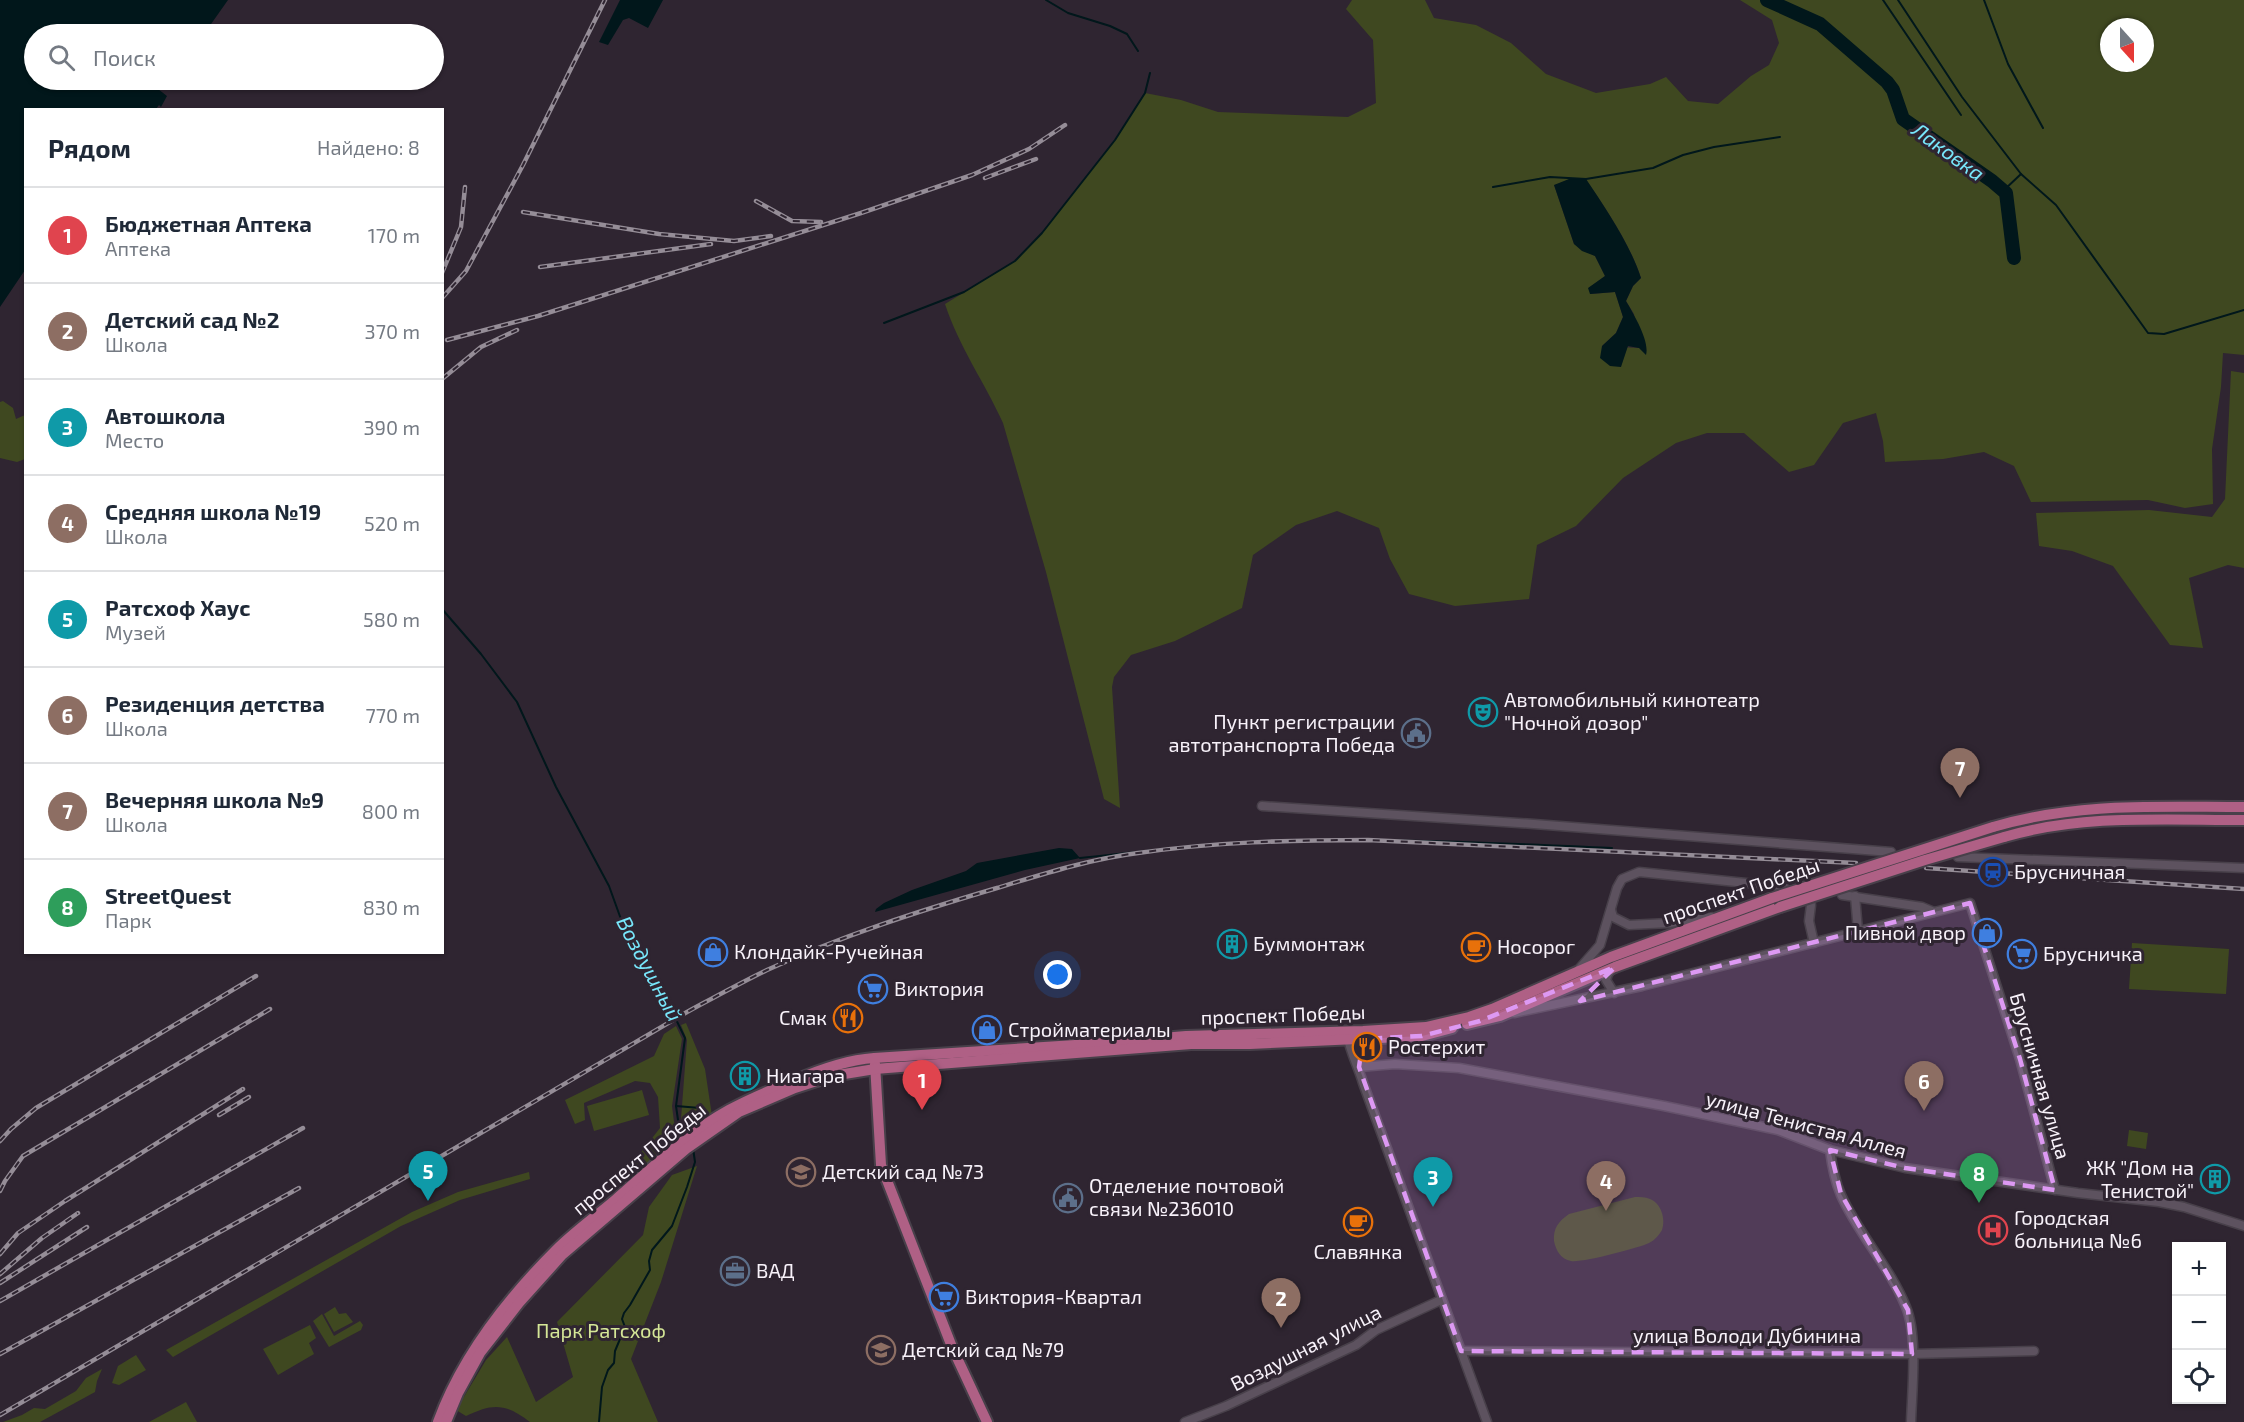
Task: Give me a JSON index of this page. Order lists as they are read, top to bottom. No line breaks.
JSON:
{"streets":{"main road":["проспект Победы"],"street":["Брусничная улица","улица Тенистая Аллея","улица Володи Дубинина","Воздушная улица"]},"crossings":[["проспект Победы","Брусничная улица"],["Брусничная улица","улица Тенистая Аллея"]],"water":["Лаковка","Воздушный"],"parks":["Парк Ратсхоф"],"places":{"theatre":["Автомобильный кинотеатр \"Ночной дозор\""],"public building":["Пункт регистрации автотранспорта Победа","Отделение почтовой связи №236010"],"station":["Брусничная"],"shop":["Пивной двор","Клондайк-Ручейная","Стройматериалы"],"building":["Буммонтаж","Ниагара","ЖК \"Дом на Тенистой\""],"cafe":["Носорог","Славянка"],"supermarket":["Брусничка","Виктория","Виктория-Квартал"],"restaurant":["Смак","Ростерхит"],"school or university":["Детский сад №73","Детский сад №79"],"hospital":["Городская больница №6"],"office":["ВАД"]},"north":"bottom","page":{"search":"Поиск","heading":["Рядом","Найдено: 8"],"list":[{"mark":"1","name":"Бюджетная Аптека","note":"Аптека","value":"170 m"},{"mark":"2","name":"Детский сад №2","note":"Школа","value":"370 m"},{"mark":"3","name":"Автошкола","note":"Место","value":"390 m"},{"mark":"4","name":"Средняя школа №19","note":"Школа","value":"520 m"},{"mark":"5","name":"Ратсхоф Хаус","note":"Музей","value":"580 m"},{"mark":"6","name":"Резиденция детства","note":"Школа","value":"770 m"},{"mark":"7","name":"Вечерняя школа №9","note":"Школа","value":"800 m"},{"mark":"8","name":"StreetQuest","note":"Парк","value":"830 m"}],"pins":["7","1","6","5","8","3","4","2"],"map_buttons":["+","−"]}}
